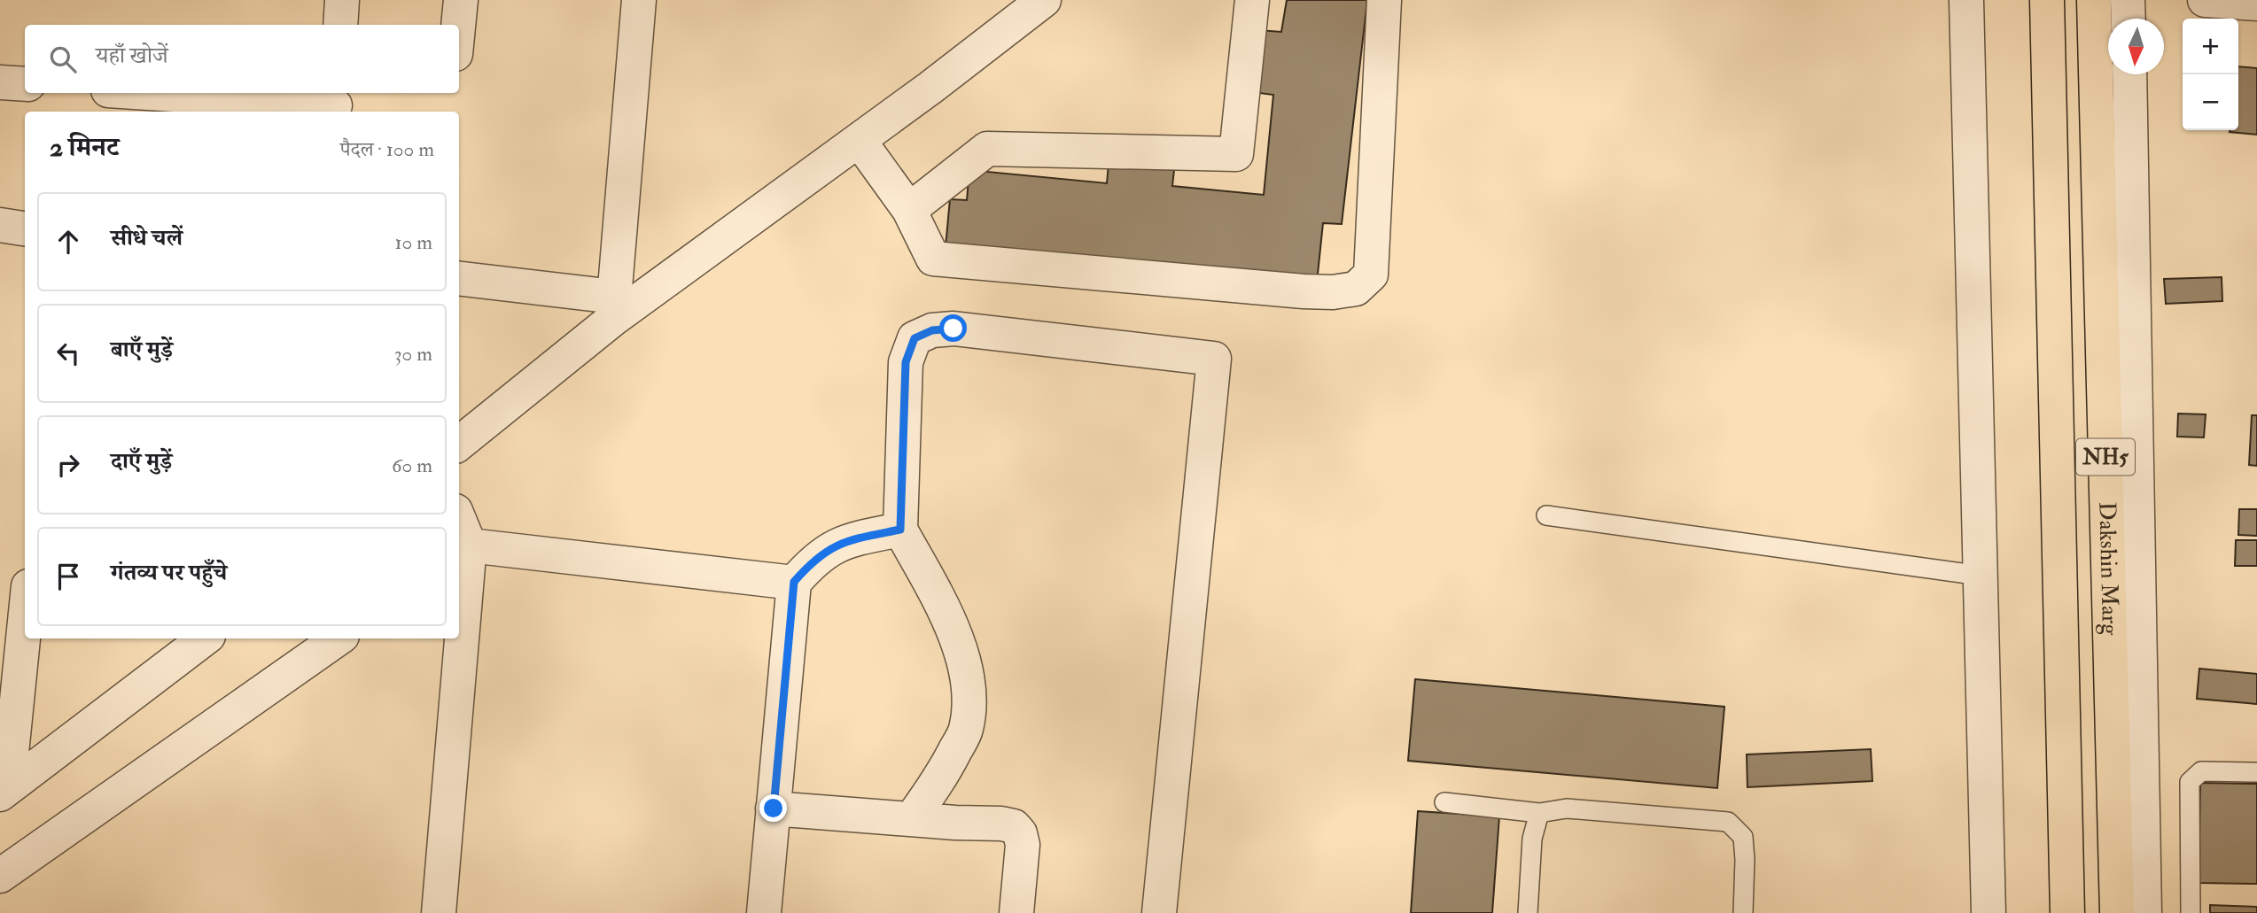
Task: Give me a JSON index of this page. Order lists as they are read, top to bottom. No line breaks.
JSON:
{"streets":{"highway":["NH5","Dakshin Marg"]},"north":"bottom","page":{"map_buttons":["+","−"],"search":"यहाँ खोजें","heading":["2 मिनट","पैदल · 100 m"],"list":[["सीधे चलें","10 m"],["बाएँ मुड़ें","30 m"],["दाएँ मुड़ें","60 m"],"गंतव्य पर पहुँचे"]}}
